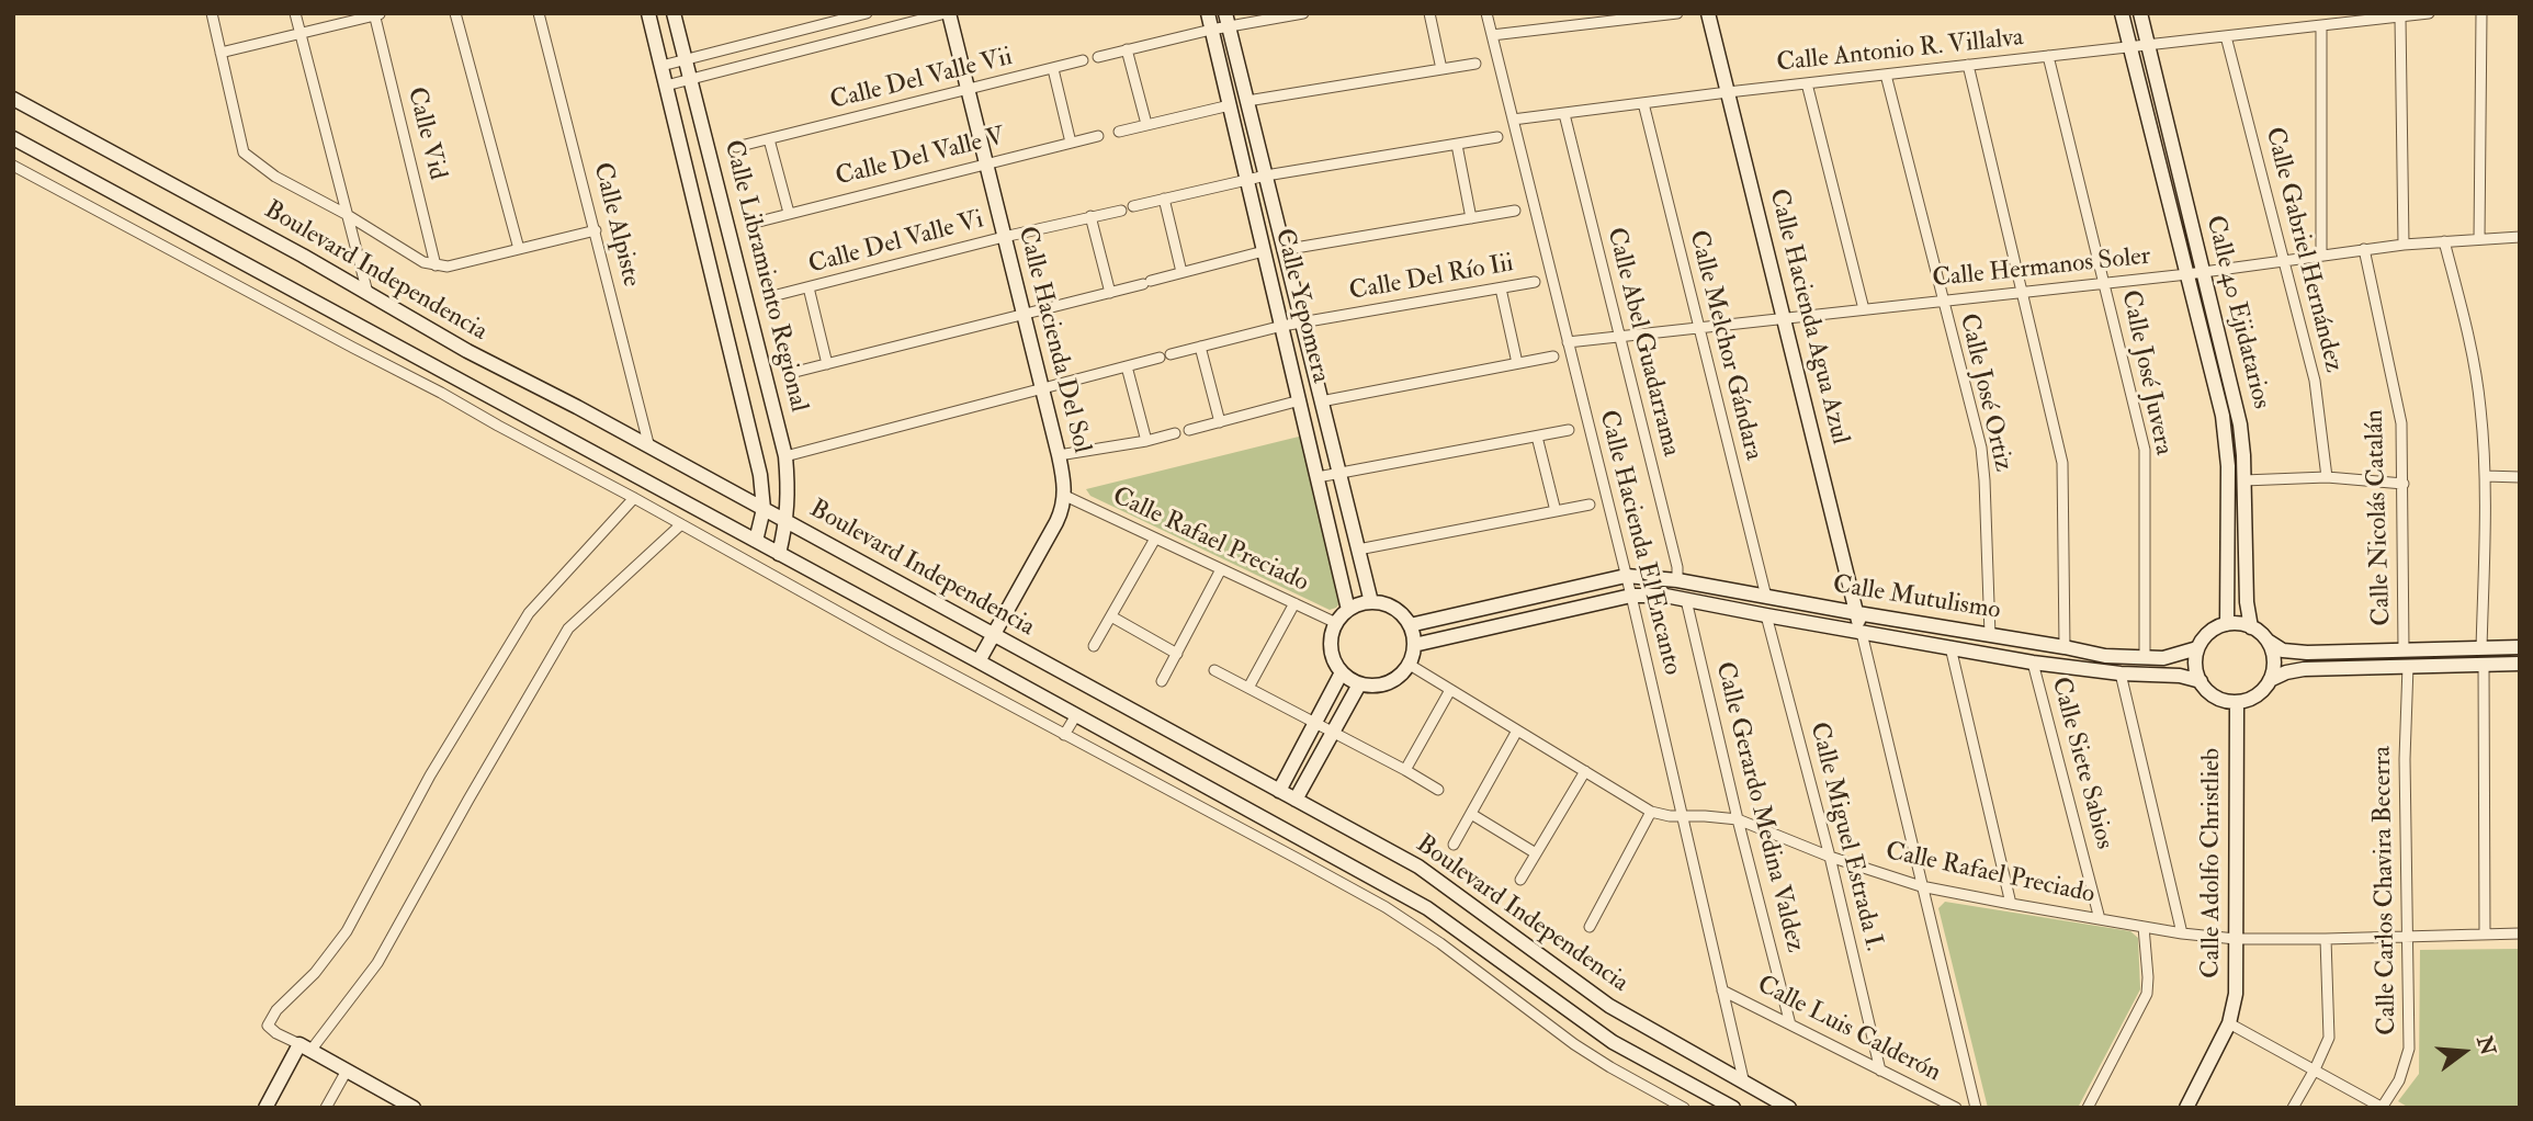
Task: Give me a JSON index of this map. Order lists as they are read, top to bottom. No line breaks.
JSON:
{"streets":{"street":["Calle Antonio R. Villalva","Calle Del Valle Vii","Calle Vid","Calle Del Valle V","Calle Alpiste","Calle Del Valle Vi","Calle Gabriel Hernández","Calle Hermanos Soler","Boulevard Independencia","Calle Libramiento Regional","Calle Del Río Iii","Calle Yepomera","Calle 40 Ejidatarios","Calle Hacienda Agua Azul","Calle Hacienda Del Sol","Calle Abel Guadarrama","Calle Melchor Gándara","Calle José Juvera","Calle José Ortiz","Calle Nicolás Catalán","Calle Rafael Preciado","Calle Hacienda El Encanto","Calle Mutulismo","Calle Siete Sabios","Calle Gerardo Medina Valdez","Calle Miguel Estrada I.","Calle Adolfo Christlieb","Calle Carlos Chavira Becerra","Calle Luis Calderón"]},"crossings":[["Calle Antonio R. Villalva","Calle Gabriel Hernández"],["Calle Antonio R. Villalva","Calle 40 Ejidatarios"],["Calle Antonio R. Villalva","Calle Hacienda Agua Azul"],["Calle Antonio R. Villalva","Calle Abel Guadarrama"],["Calle Antonio R. Villalva","Calle Melchor Gándara"],["Calle Antonio R. Villalva","Calle José Juvera"],["Calle Antonio R. Villalva","Calle José Ortiz"],["Calle Antonio R. Villalva","Calle Hacienda El Encanto"],["Calle Del Valle Vii","Calle Hacienda Del Sol"],["Calle Del Valle V","Calle Hacienda Del Sol"],["Calle Alpiste","Boulevard Independencia"],["Calle Del Valle Vi","Calle Hacienda Del Sol"],["Calle Gabriel Hernández","Calle Hermanos Soler"],["Calle Hermanos Soler","Calle 40 Ejidatarios"],["Calle Hermanos Soler","Calle Hacienda Agua Azul"],["Calle Hermanos Soler","Calle Abel Guadarrama"],["Calle Hermanos Soler","Calle Melchor Gándara"],["Calle Hermanos Soler","Calle José Juvera"],["Calle Hermanos Soler","Calle José Ortiz"],["Calle Hermanos Soler","Calle Nicolás Catalán"],["Calle Hermanos Soler","Calle Hacienda El Encanto"],["Boulevard Independencia","Calle Libramiento Regional"],["Boulevard Independencia","Calle Hacienda Del Sol"],["Boulevard Independencia","Calle Hacienda El Encanto"],["Calle Del Río Iii","Calle Yepomera"],["Calle Yepomera","Calle Rafael Preciado"],["Calle Yepomera","Calle Mutulismo"],["Calle 40 Ejidatarios","Calle Mutulismo"],["Calle 40 Ejidatarios","Calle Adolfo Christlieb"],["Calle Hacienda Agua Azul","Calle Mutulismo"],["Calle Hacienda Del Sol","Calle Rafael Preciado"],["Calle Abel Guadarrama","Calle Mutulismo"],["Calle Melchor Gándara","Calle Mutulismo"],["Calle José Juvera","Calle Mutulismo"],["Calle José Ortiz","Calle Mutulismo"],["Calle Rafael Preciado","Calle Hacienda El Encanto"],["Calle Rafael Preciado","Calle Mutulismo"],["Calle Rafael Preciado","Calle Siete Sabios"],["Calle Rafael Preciado","Calle Gerardo Medina Valdez"],["Calle Rafael Preciado","Calle Miguel Estrada I."],["Calle Rafael Preciado","Calle Adolfo Christlieb"],["Calle Rafael Preciado","Calle Carlos Chavira Becerra"],["Calle Hacienda El Encanto","Calle Mutulismo"],["Calle Hacienda El Encanto","Calle Luis Calderón"],["Calle Mutulismo","Calle Siete Sabios"],["Calle Mutulismo","Calle Gerardo Medina Valdez"],["Calle Mutulismo","Calle Miguel Estrada I."],["Calle Mutulismo","Calle Adolfo Christlieb"],["Calle Gerardo Medina Valdez","Calle Luis Calderón"],["Calle Miguel Estrada I.","Calle Luis Calderón"]],"north":"right"}
